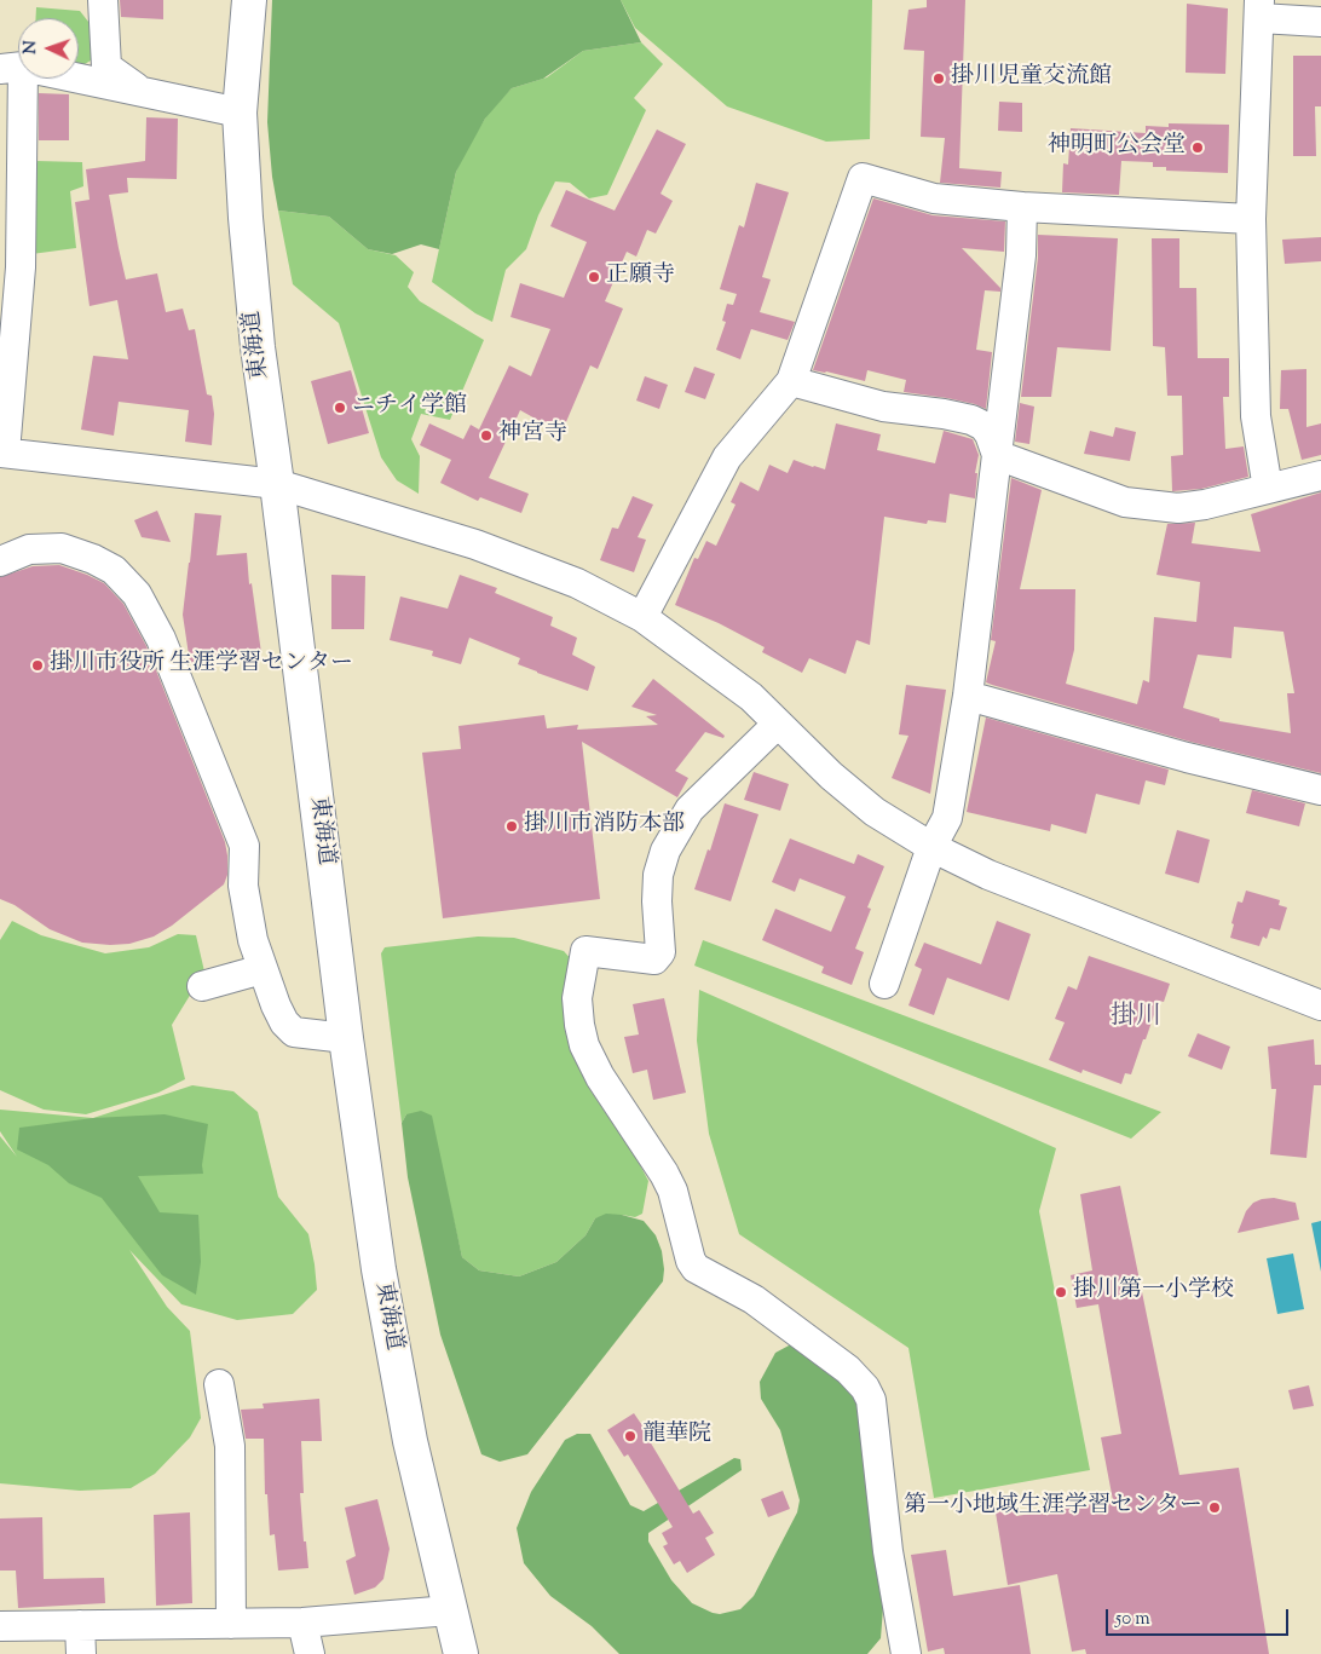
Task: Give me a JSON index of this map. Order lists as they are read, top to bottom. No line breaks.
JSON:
{"streets":{"main road":["東海道"]},"districts":["掛川"],"places":["掛川児童交流館","神明町公会堂","正願寺","ニチイ学館","神宮寺","掛川市役所 生涯学習センター","掛川市消防本部","掛川第一小学校","龍華院","第一小地域生涯学習センター"],"scale_bar":"50 m","north":"left"}
